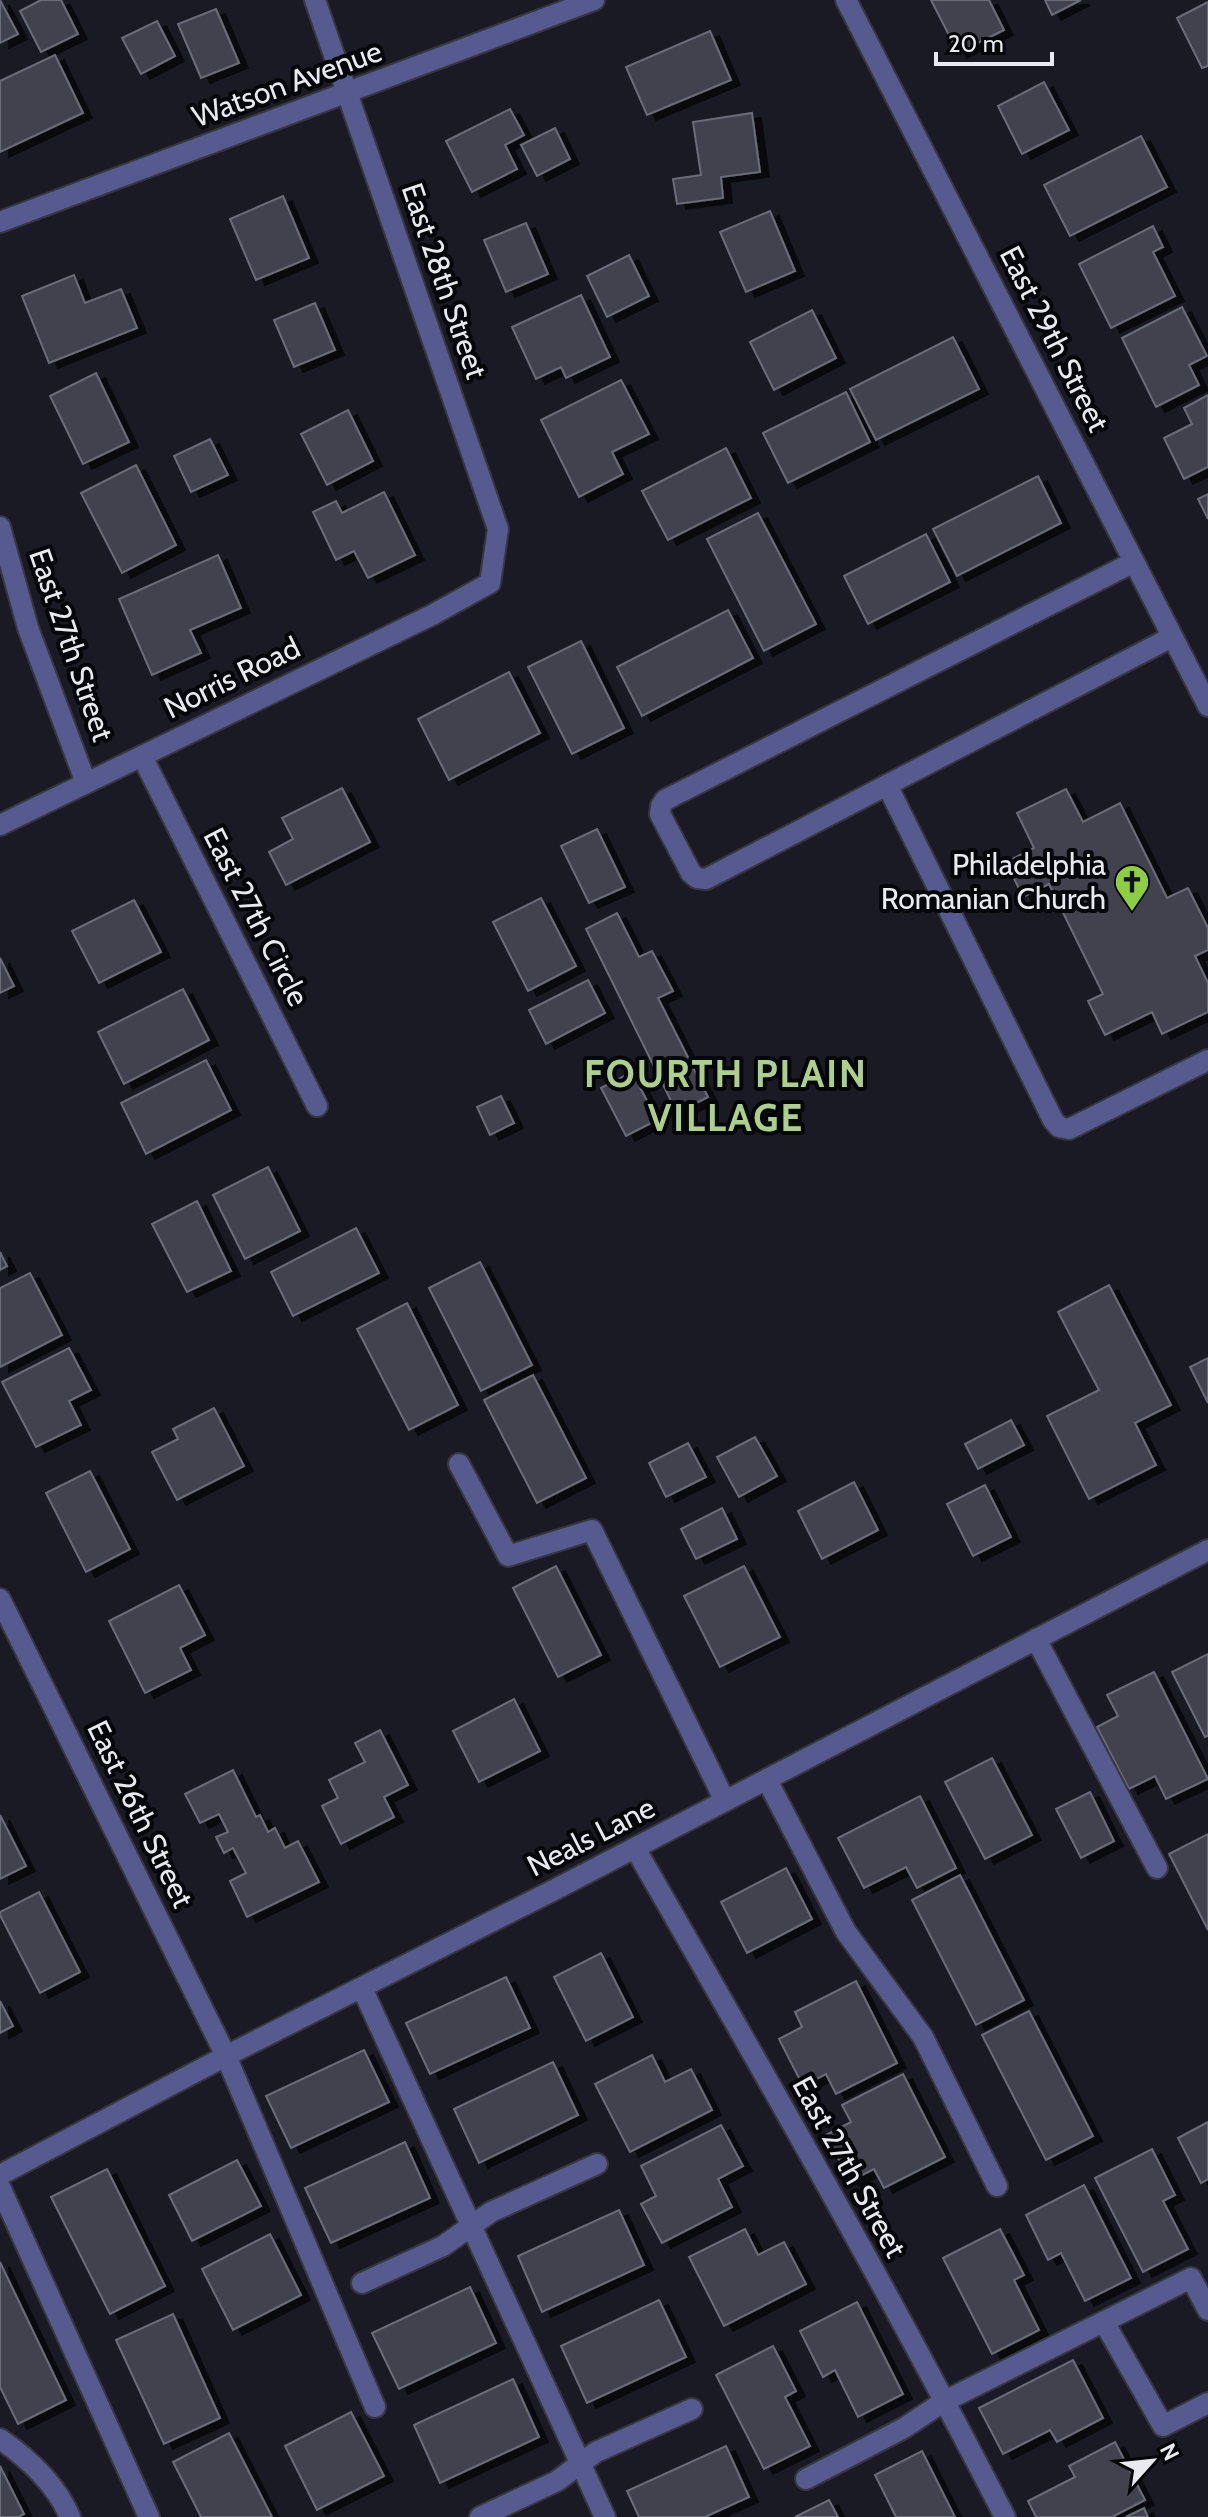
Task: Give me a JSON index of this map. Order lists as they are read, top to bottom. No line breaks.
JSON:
{"streets":{"street":["Watson Avenue","East 28th Street","East 29th Street","East 27th Street","Norris Road","East 27th Circle","East 26th Street","Neals Lane"]},"crossings":[["Watson Avenue","East 28th Street"],["East 28th Street","Norris Road"],["East 27th Street","Norris Road"],["East 27th Street","Neals Lane"],["Norris Road","East 27th Circle"],["East 26th Street","Neals Lane"]],"districts":["FOURTH PLAIN VILLAGE"],"places":{"church":["Philadelphia Romanian Church"]},"scale_bar":"20 m","north":"top right"}
